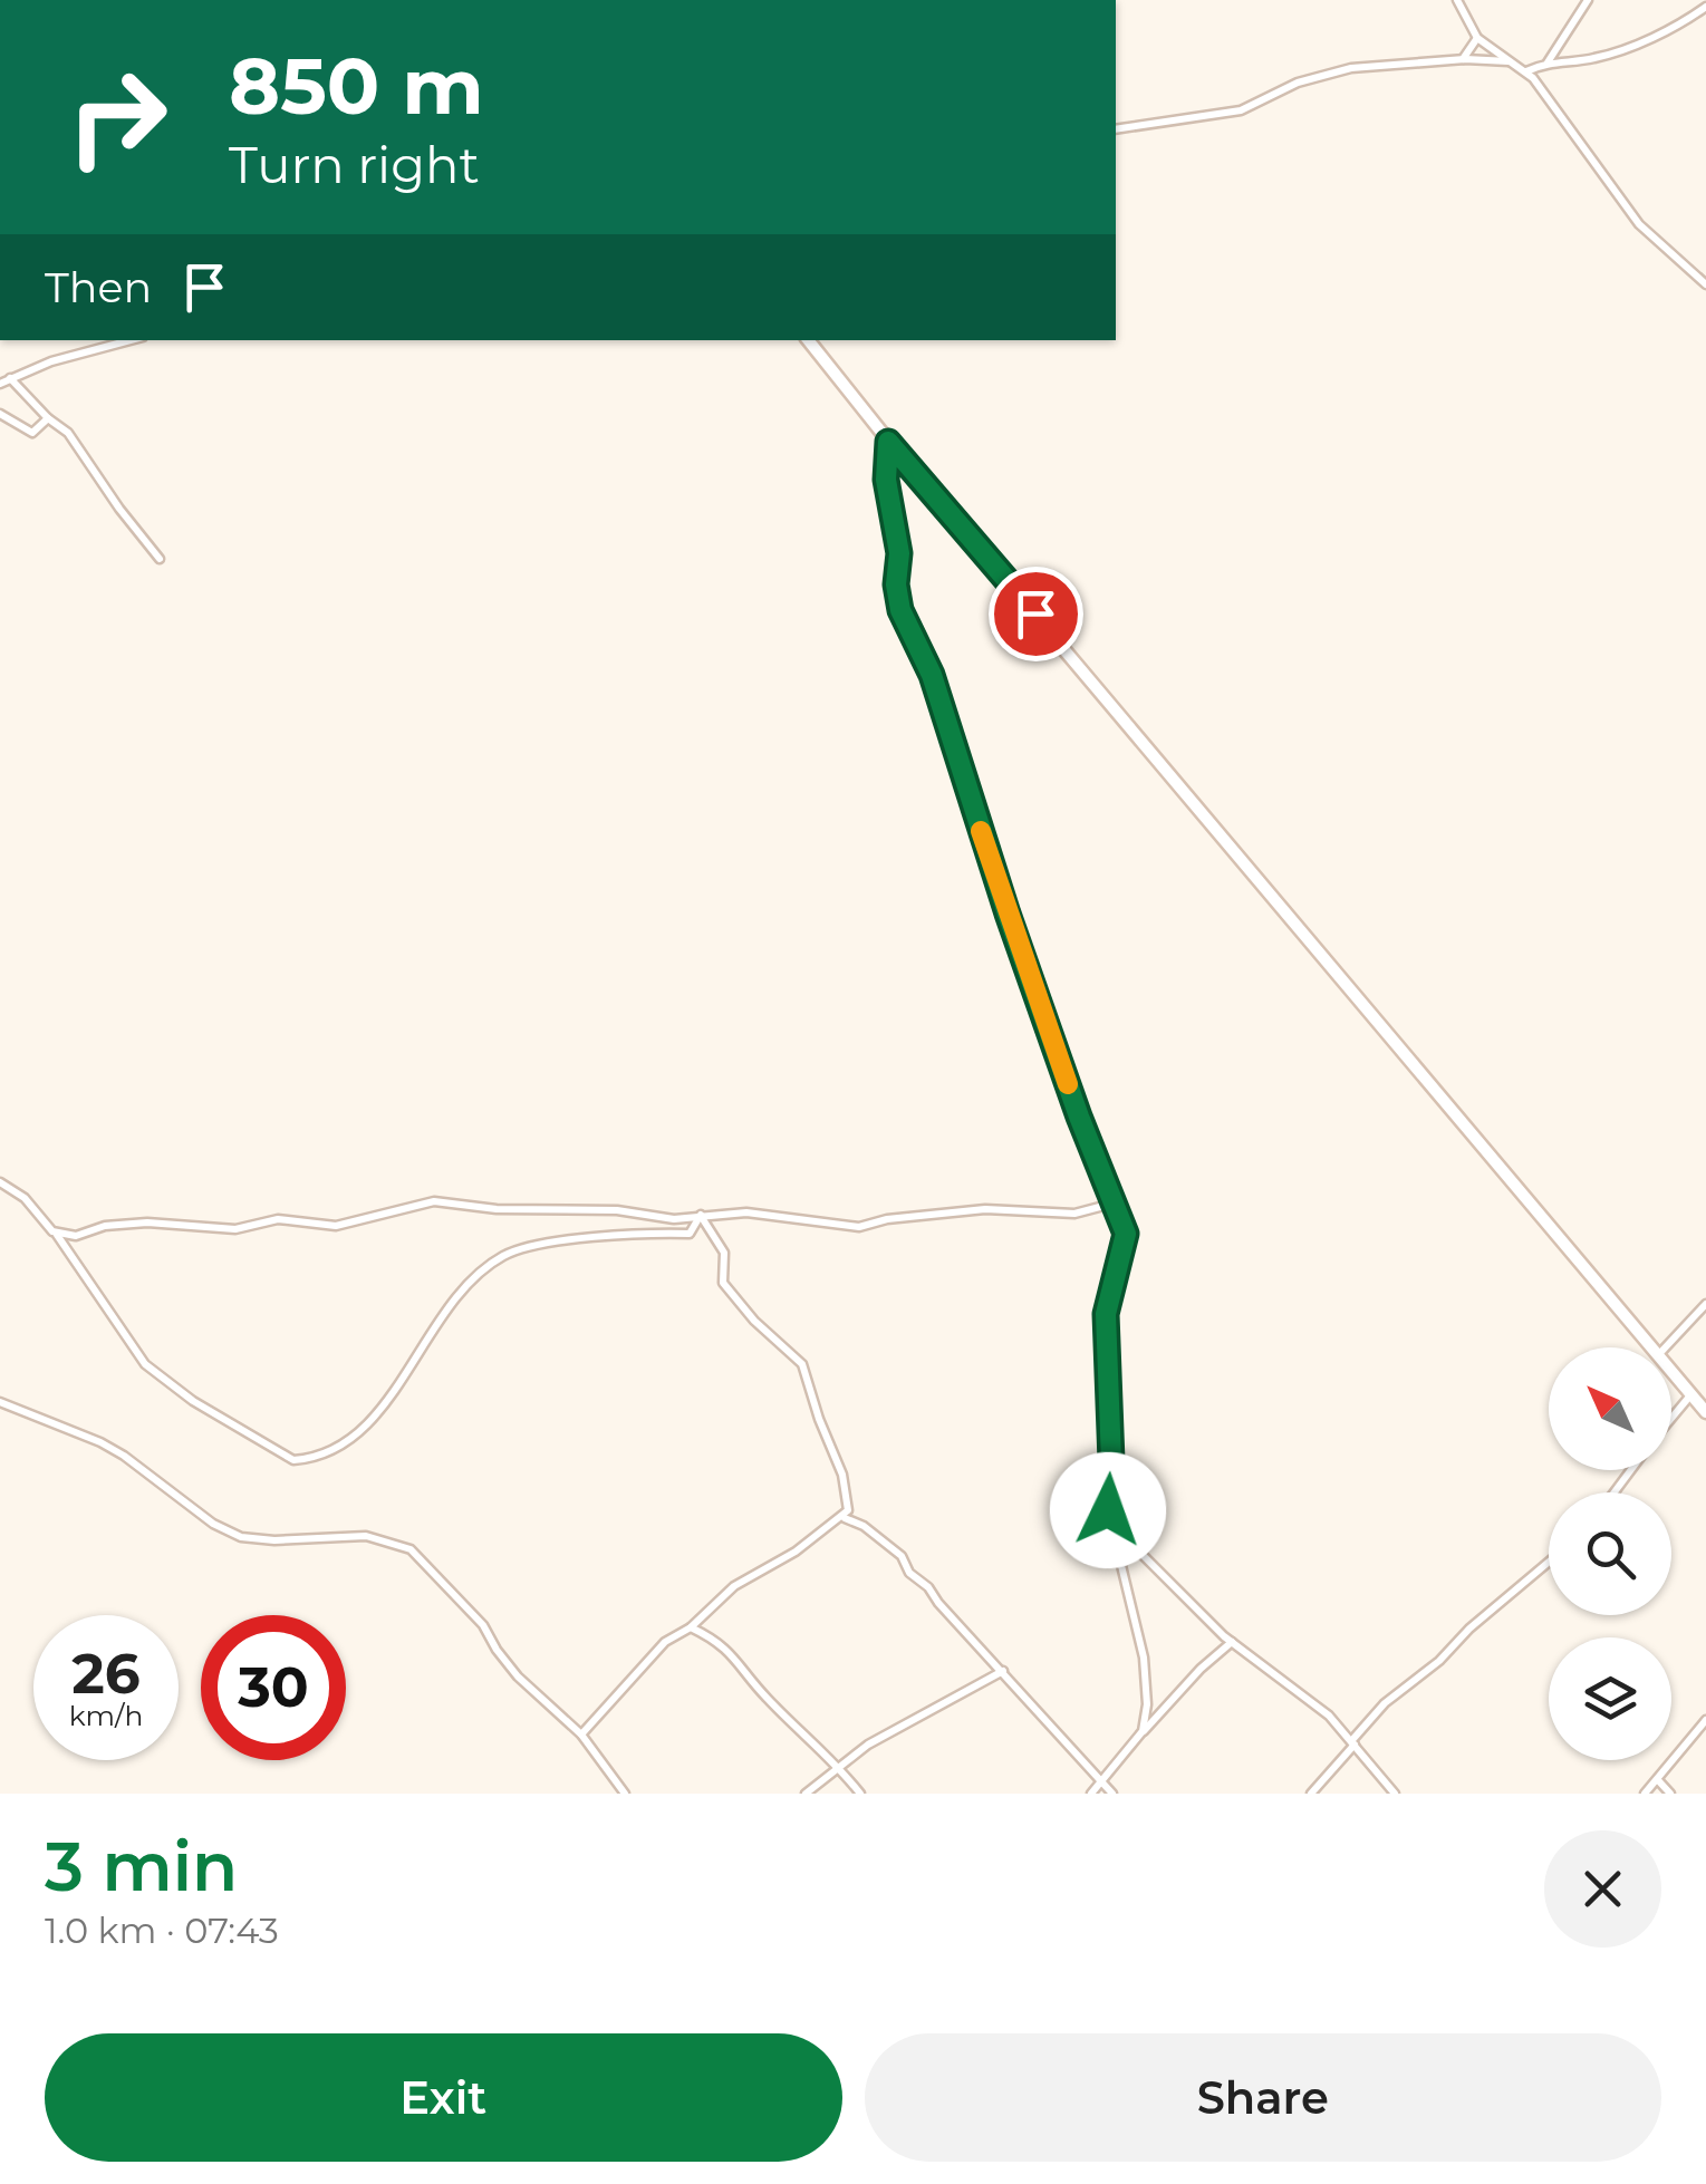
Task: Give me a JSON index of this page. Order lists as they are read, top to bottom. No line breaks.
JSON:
{"north":"top left","page":{"turn":["850 m","Turn right"],"then":"Then","speed":"26 km/h","limit":"30","heading":["3 min","1.0 km · 07:43"],"buttons":["Exit","Share"]}}
